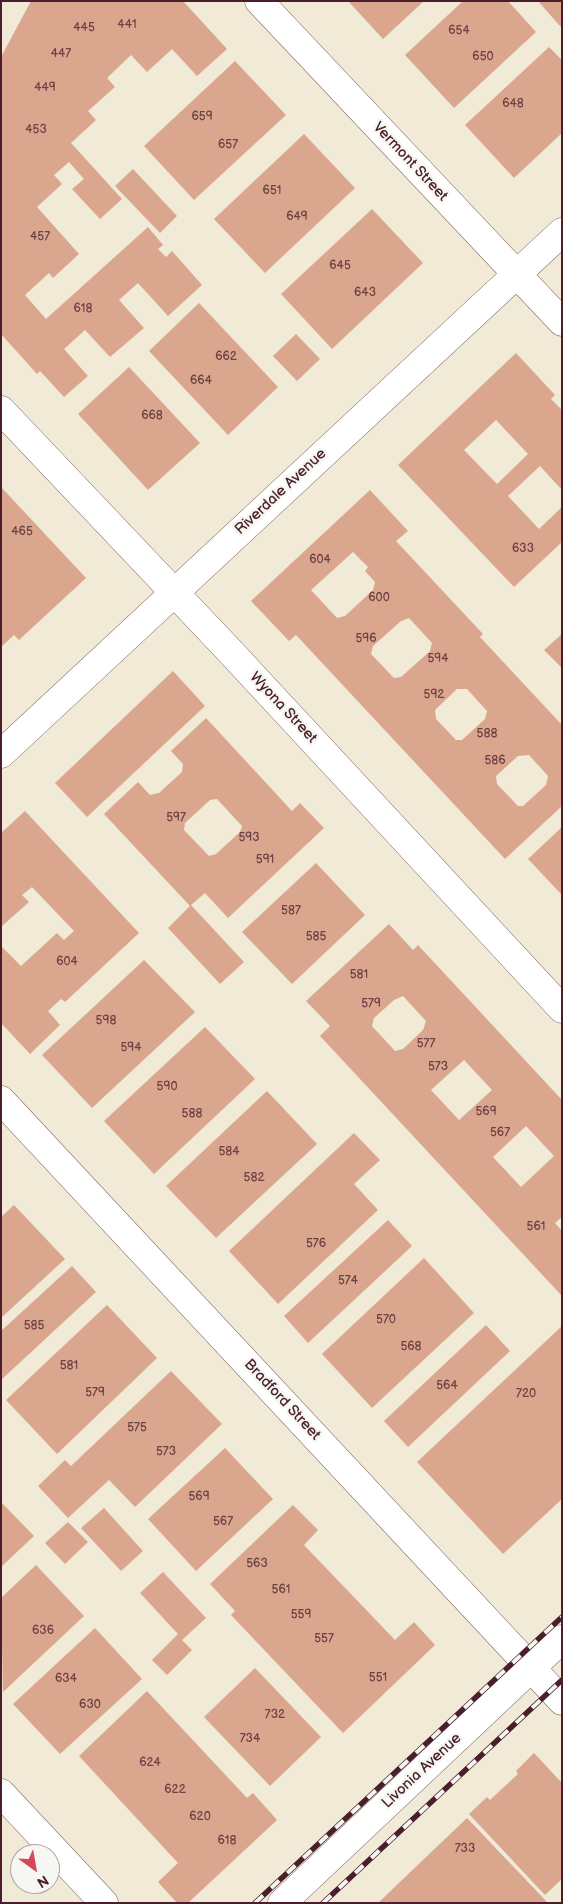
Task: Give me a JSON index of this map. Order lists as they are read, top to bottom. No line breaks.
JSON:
{"streets":{"street":["Vermont Street","Riverdale Avenue","Wyona Street","Bradford Street","Livonia Avenue"]},"crossings":[["Vermont Street","Riverdale Avenue"],["Riverdale Avenue","Wyona Street"],["Bradford Street","Livonia Avenue"]],"house_numbers":["441","445","654","447","650","449","648","659","453","657","651","649","457","645","643","618","662","664","668","465","633","604","600","596","594","592","588","586","597","593","591","587","585","604","581","579","598","577","594","573","590","569","588","567","584","582","561","576","574","570","585","568","581","564","579","720","575","573","569","567","563","561","559","636","557","551","634","630","732","734","624","622","620","618","733"],"north":"bottom right"}
